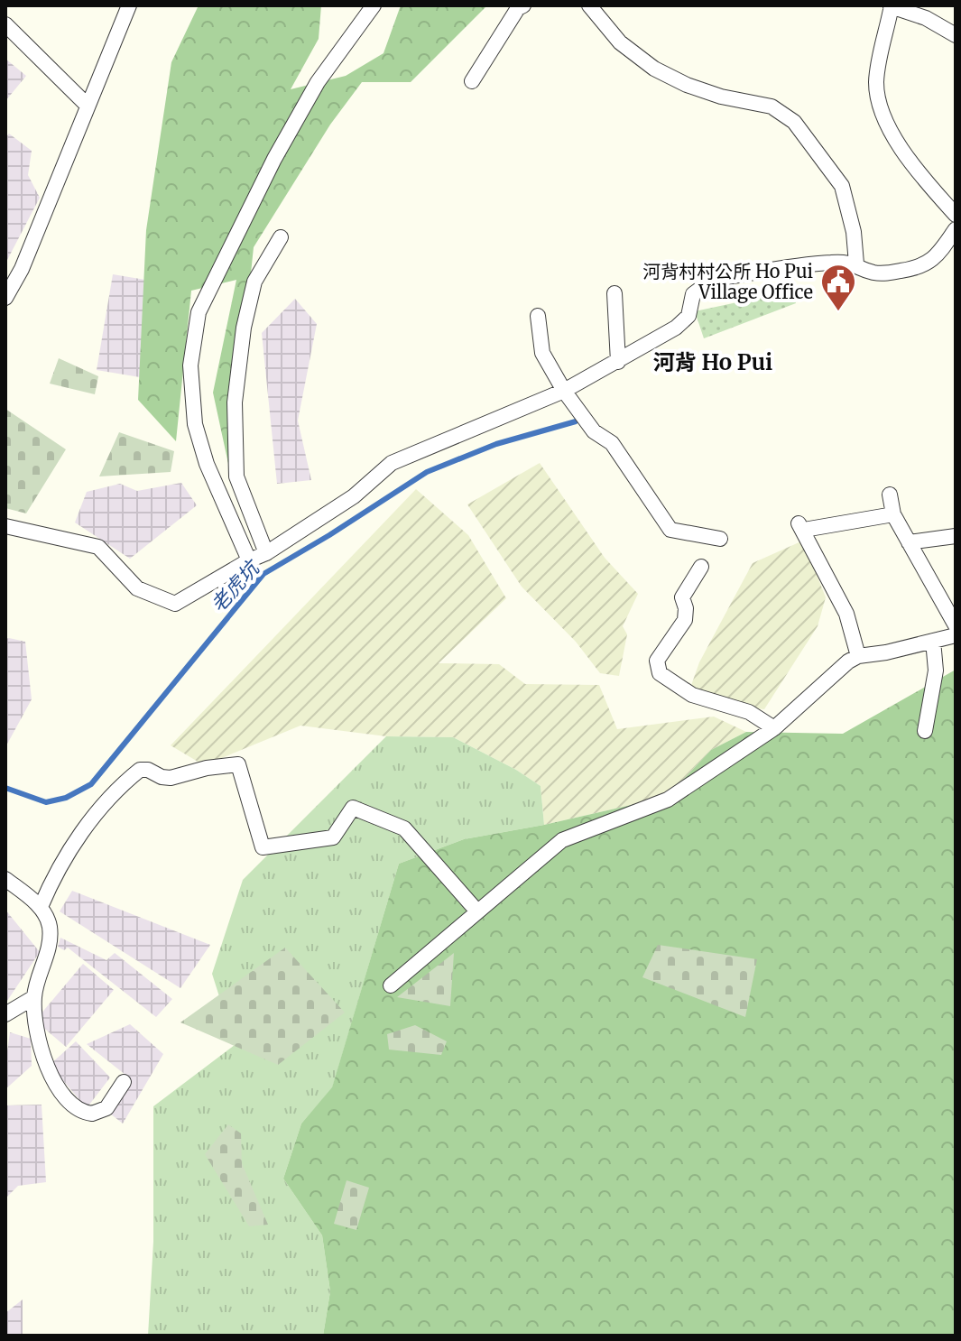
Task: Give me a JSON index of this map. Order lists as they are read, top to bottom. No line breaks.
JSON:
{"districts":["河背 Ho Pui"],"water":["老虎坑"],"places":{"public building":["河背村村公所 Ho Pui Village Office"]}}
